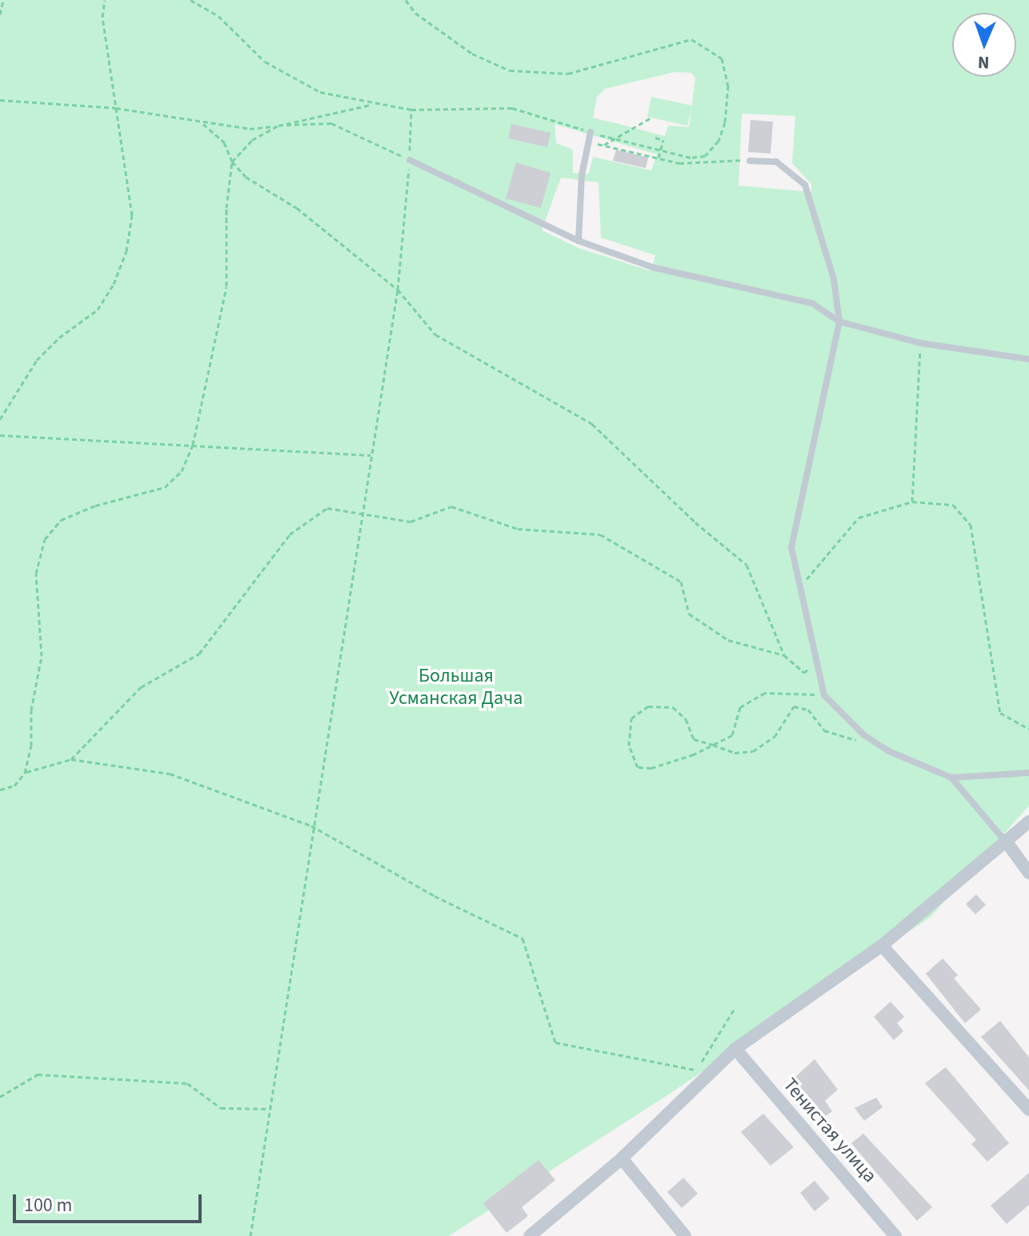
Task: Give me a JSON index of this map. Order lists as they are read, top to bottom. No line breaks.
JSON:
{"streets":{"street":["Тенистая улица"]},"parks":["Большая Усманская Дача"],"scale_bar":"100 m","north":"bottom"}
